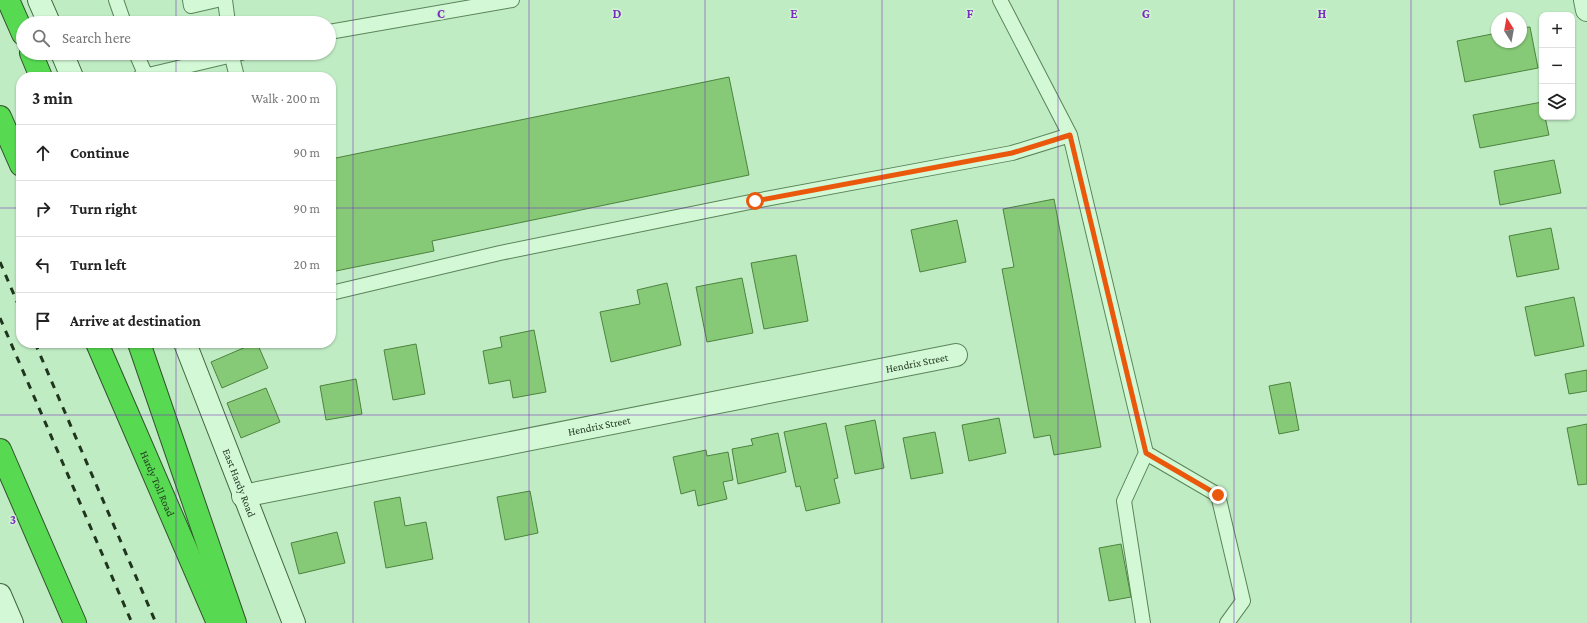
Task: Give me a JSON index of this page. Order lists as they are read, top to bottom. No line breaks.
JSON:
{"streets":{"highway":["Hardy Toll Road"],"street":["Hendrix Street","East Hardy Road"]},"crossings":[["Hendrix Street","East Hardy Road"]],"north":"top","page":{"map_buttons":["+","−"],"search":"Search here","heading":["3 min","Walk · 200 m"],"list":[["Continue","90 m"],["Turn right","90 m"],["Turn left","20 m"],"Arrive at destination"]},"grid":{"columns":["C","D","E","F","G","H"],"rows":["3"]}}
